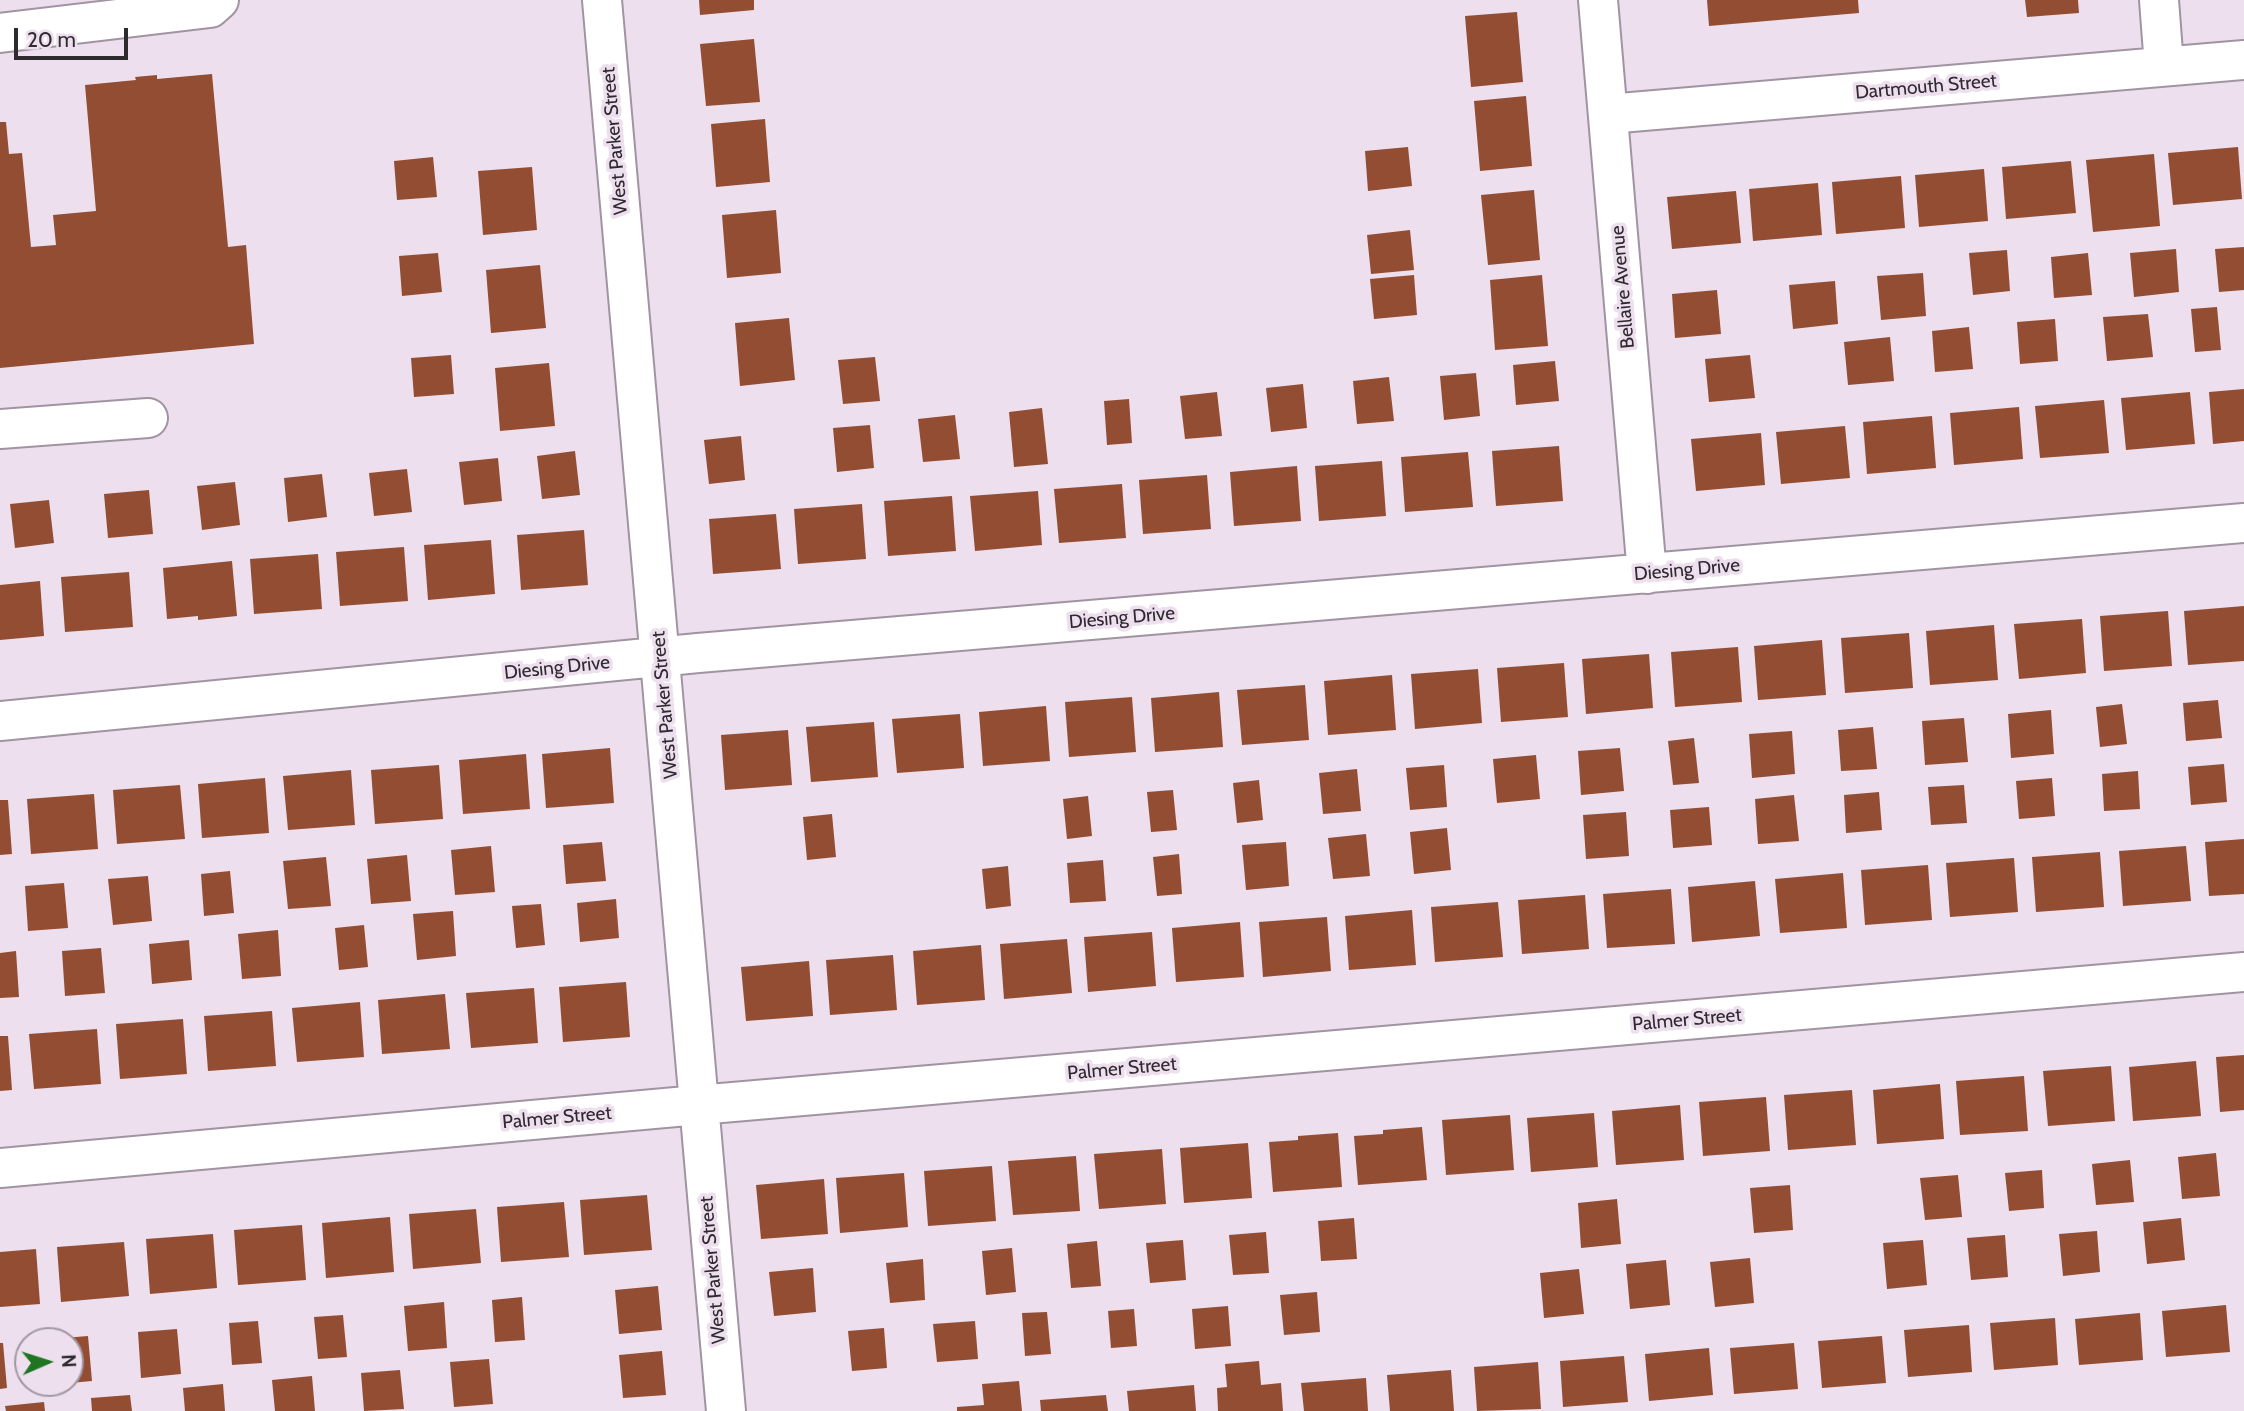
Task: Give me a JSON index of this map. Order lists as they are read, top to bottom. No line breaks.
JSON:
{"streets":{"street":["Dartmouth Street","West Parker Street","Bellaire Avenue","Diesing Drive","Palmer Street"]},"crossings":[["Dartmouth Street","Bellaire Avenue"],["West Parker Street","Diesing Drive"],["West Parker Street","Palmer Street"],["Bellaire Avenue","Diesing Drive"]],"scale_bar":"20 m","north":"right"}
